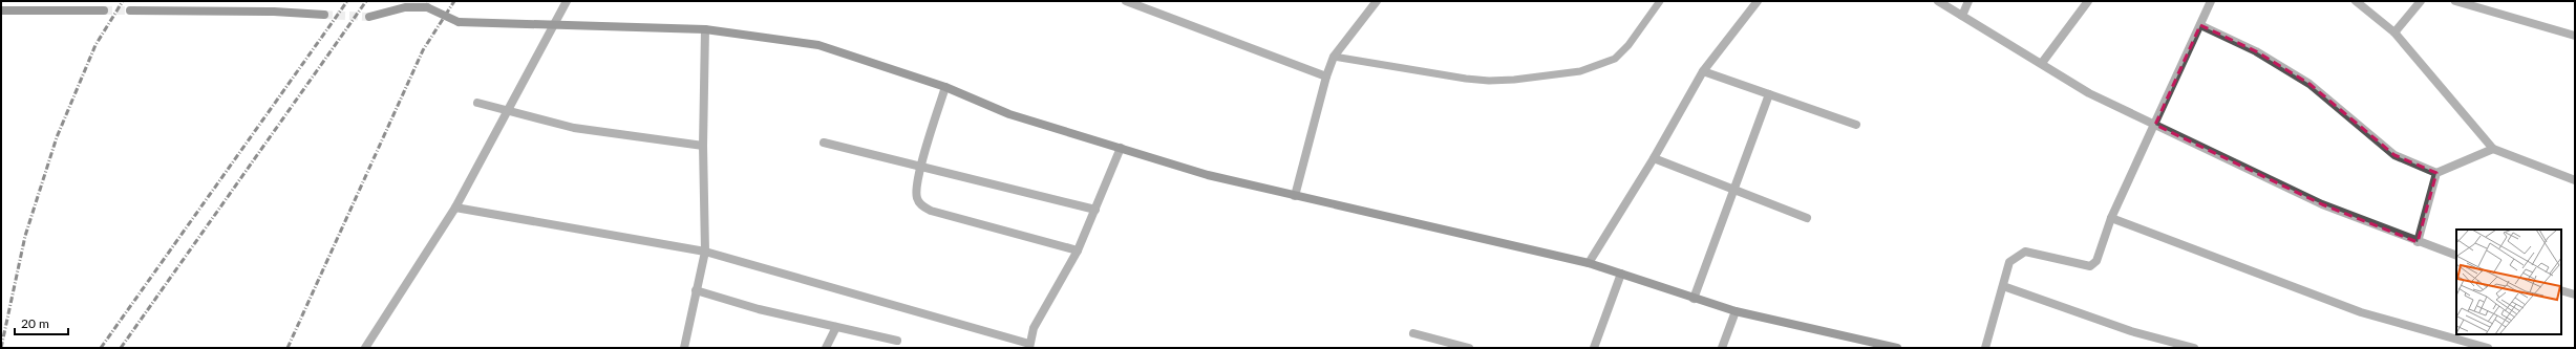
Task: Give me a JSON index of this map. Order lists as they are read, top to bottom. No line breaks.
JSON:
{"scale_bar":"20 m"}
